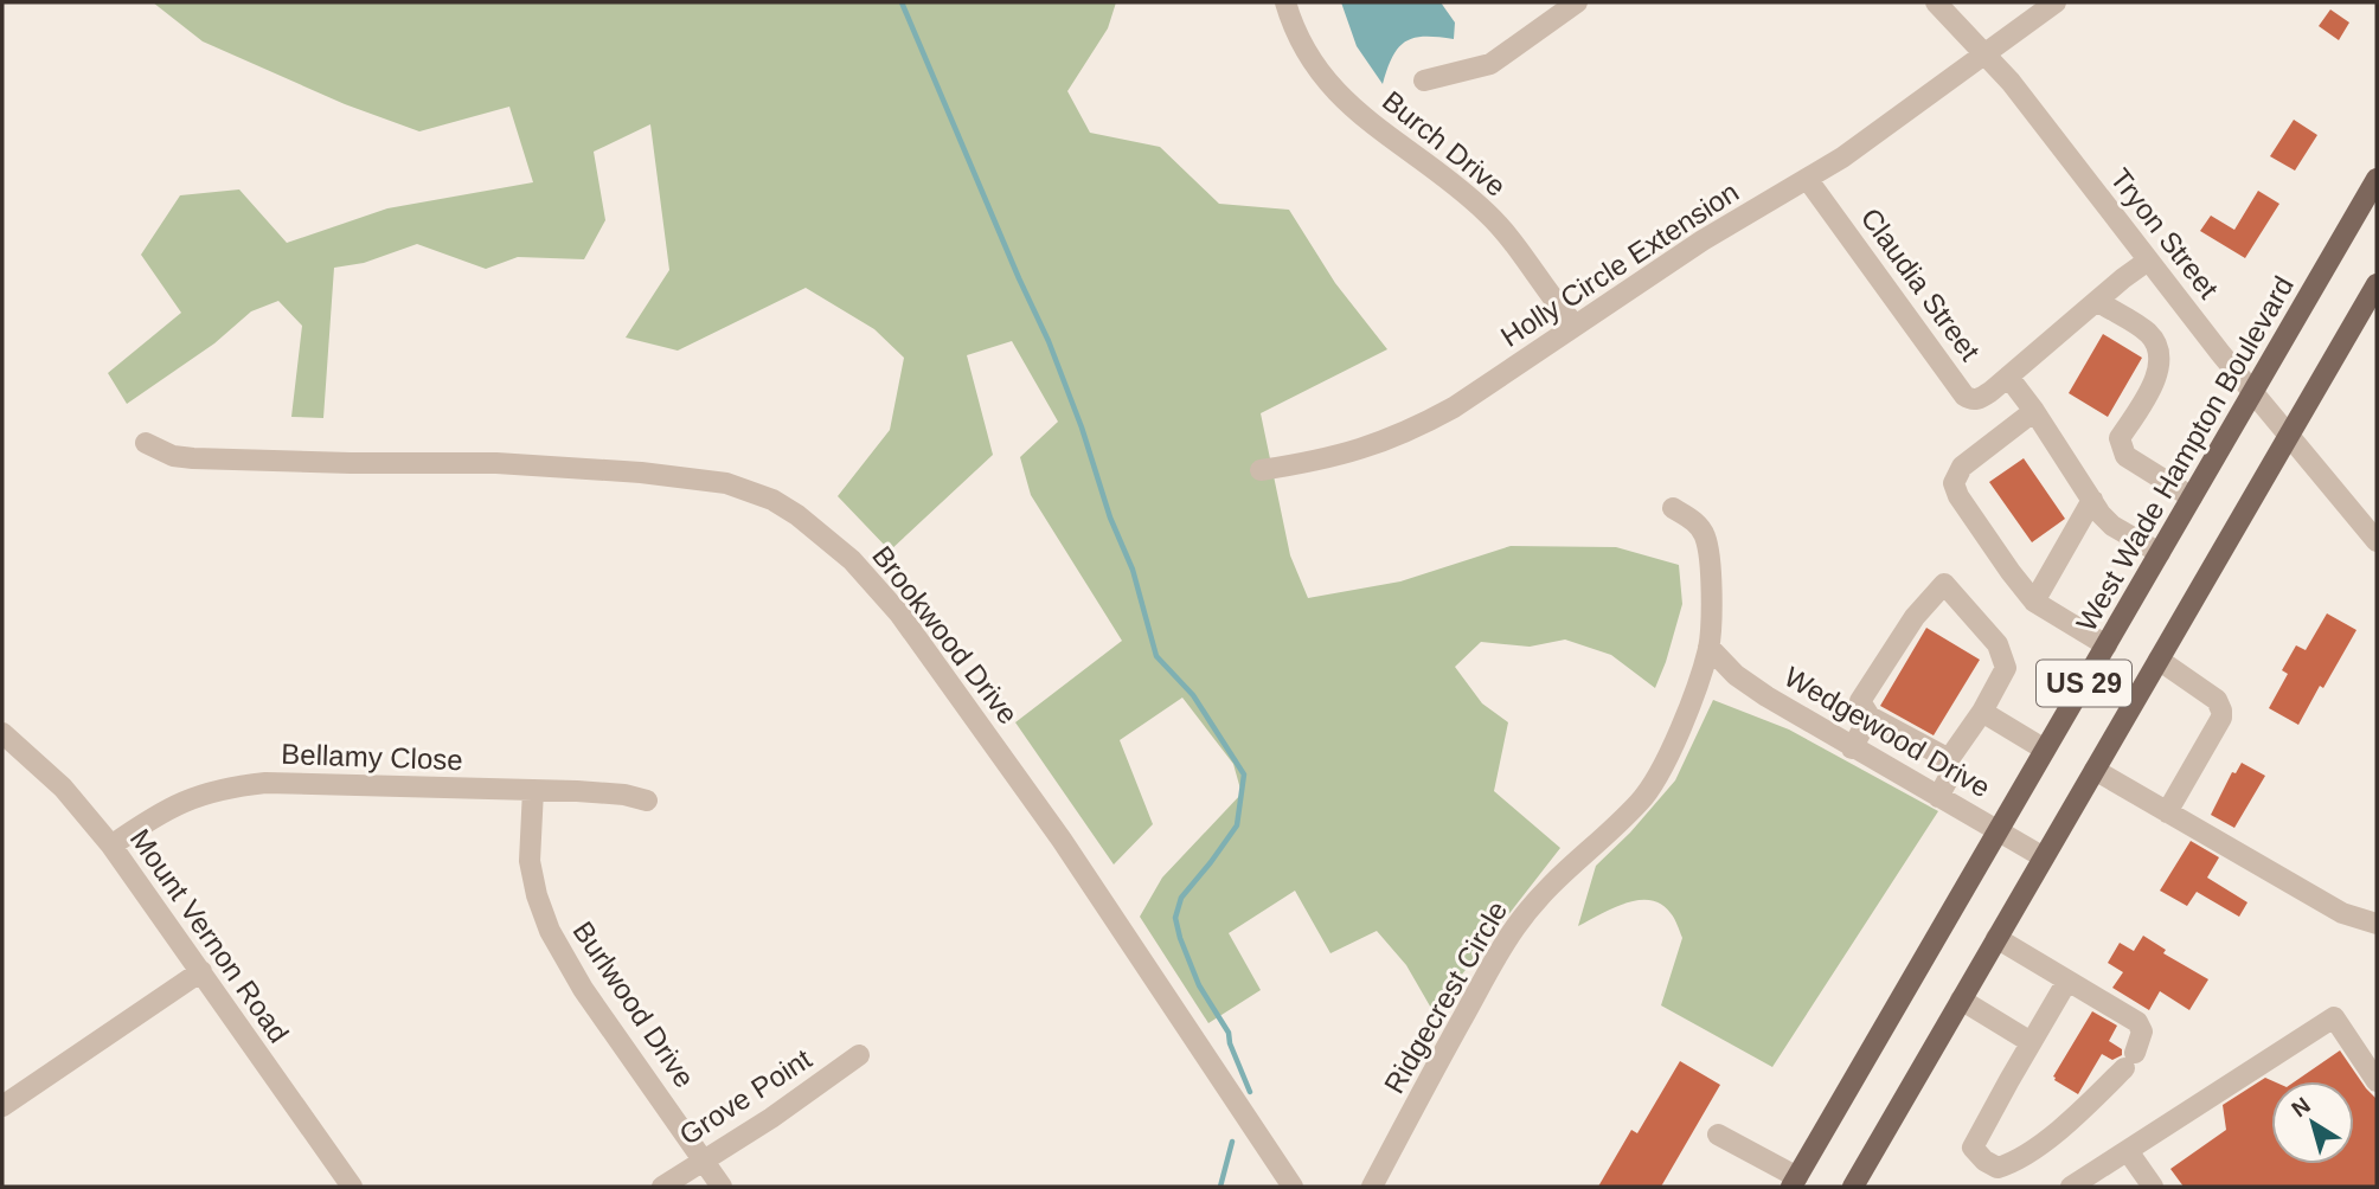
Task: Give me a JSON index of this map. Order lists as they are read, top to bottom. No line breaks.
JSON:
{"streets":{"main road":["West Wade Hampton Boulevard","US 29"],"street":["Burch Drive","Tryon Street","Holly Circle Extension","Claudia Street","Brookwood Drive","Wedgewood Drive","Bellamy Close","Mount Vernon Road","Ridgecrest Circle","Burlwood Drive","Grove Point"]},"crossings":[["Burch Drive","Holly Circle Extension"],["Tryon Street","Holly Circle Extension"],["Tryon Street","Claudia Street"],["Tryon Street","West Wade Hampton Boulevard"],["Tryon Street","US 29"],["Holly Circle Extension","Claudia Street"],["West Wade Hampton Boulevard","Wedgewood Drive"],["US 29","Wedgewood Drive"],["Wedgewood Drive","Ridgecrest Circle"],["Bellamy Close","Mount Vernon Road"],["Bellamy Close","Burlwood Drive"],["Burlwood Drive","Grove Point"]],"north":"top left"}
